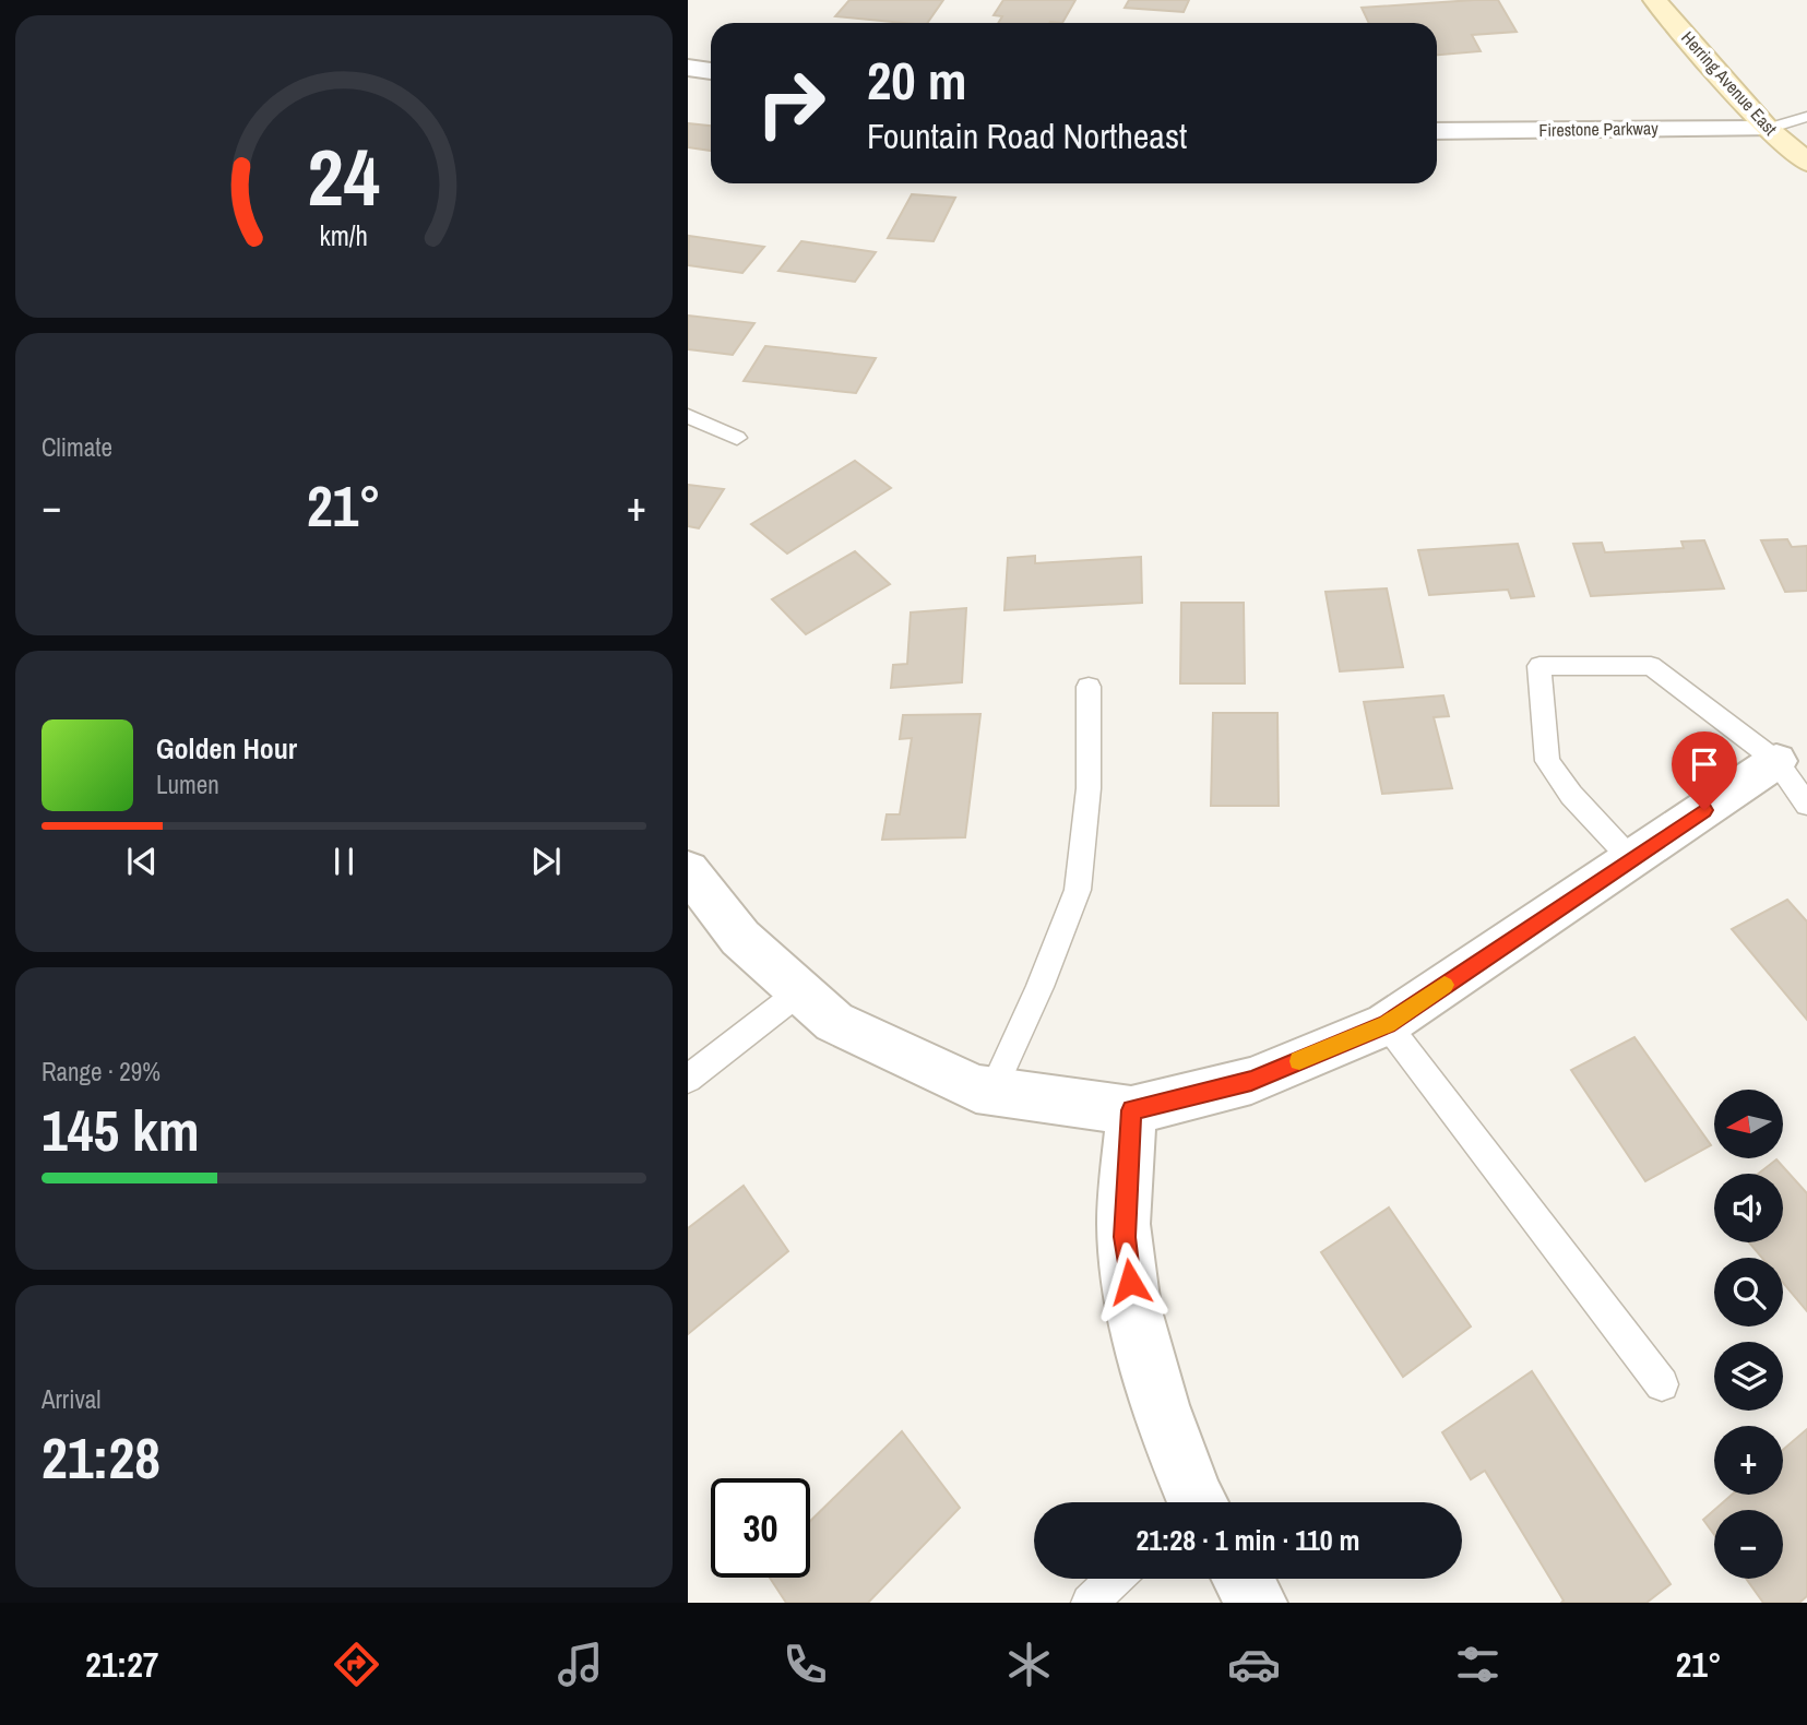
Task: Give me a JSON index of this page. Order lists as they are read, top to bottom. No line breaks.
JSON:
{"streets":{"main road":["Herring Avenue East"],"street":["Firestone Parkway"]},"crossings":[["Herring Avenue East","Firestone Parkway"]],"north":"left","page":{"turn":["20 m","Fountain Road Northeast"],"tile":["Climate",["Range · 29%","145 km"],["Arrival","21:28"]],"heat":["−","21°","+"],"song":["Golden Hour","Lumen"],"map_buttons":["+","−"],"limit":"30","trip":"21:28 · 1 min · 110 m","tabs":["21:27","21°"],"gauge":["24","km/h"]}}
